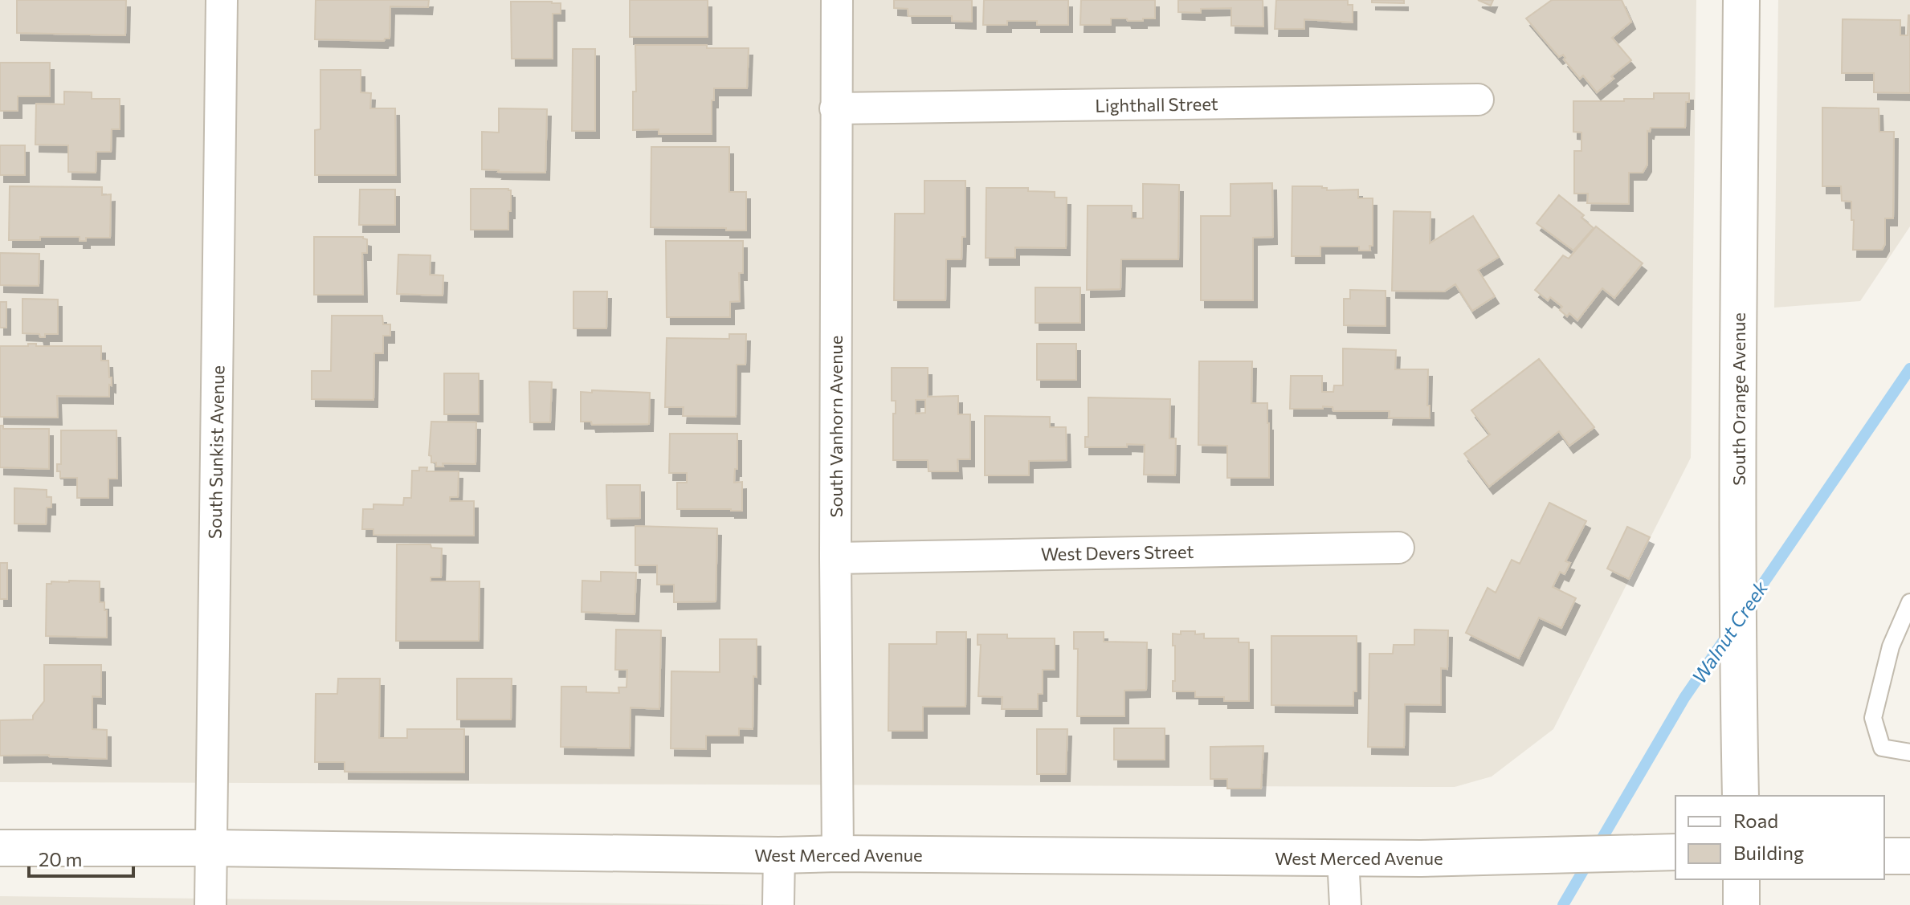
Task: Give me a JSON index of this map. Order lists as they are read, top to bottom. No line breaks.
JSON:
{"streets":{"street":["Lighthall Street","South Orange Avenue","South Vanhorn Avenue","South Sunkist Avenue","West Devers Street","West Merced Avenue"]},"crossings":[["Lighthall Street","South Vanhorn Avenue"],["South Vanhorn Avenue","West Devers Street"],["South Vanhorn Avenue","West Merced Avenue"],["South Sunkist Avenue","West Merced Avenue"]],"water":["Walnut Creek"],"legend":["Road","Building"],"scale_bar":"20 m"}
